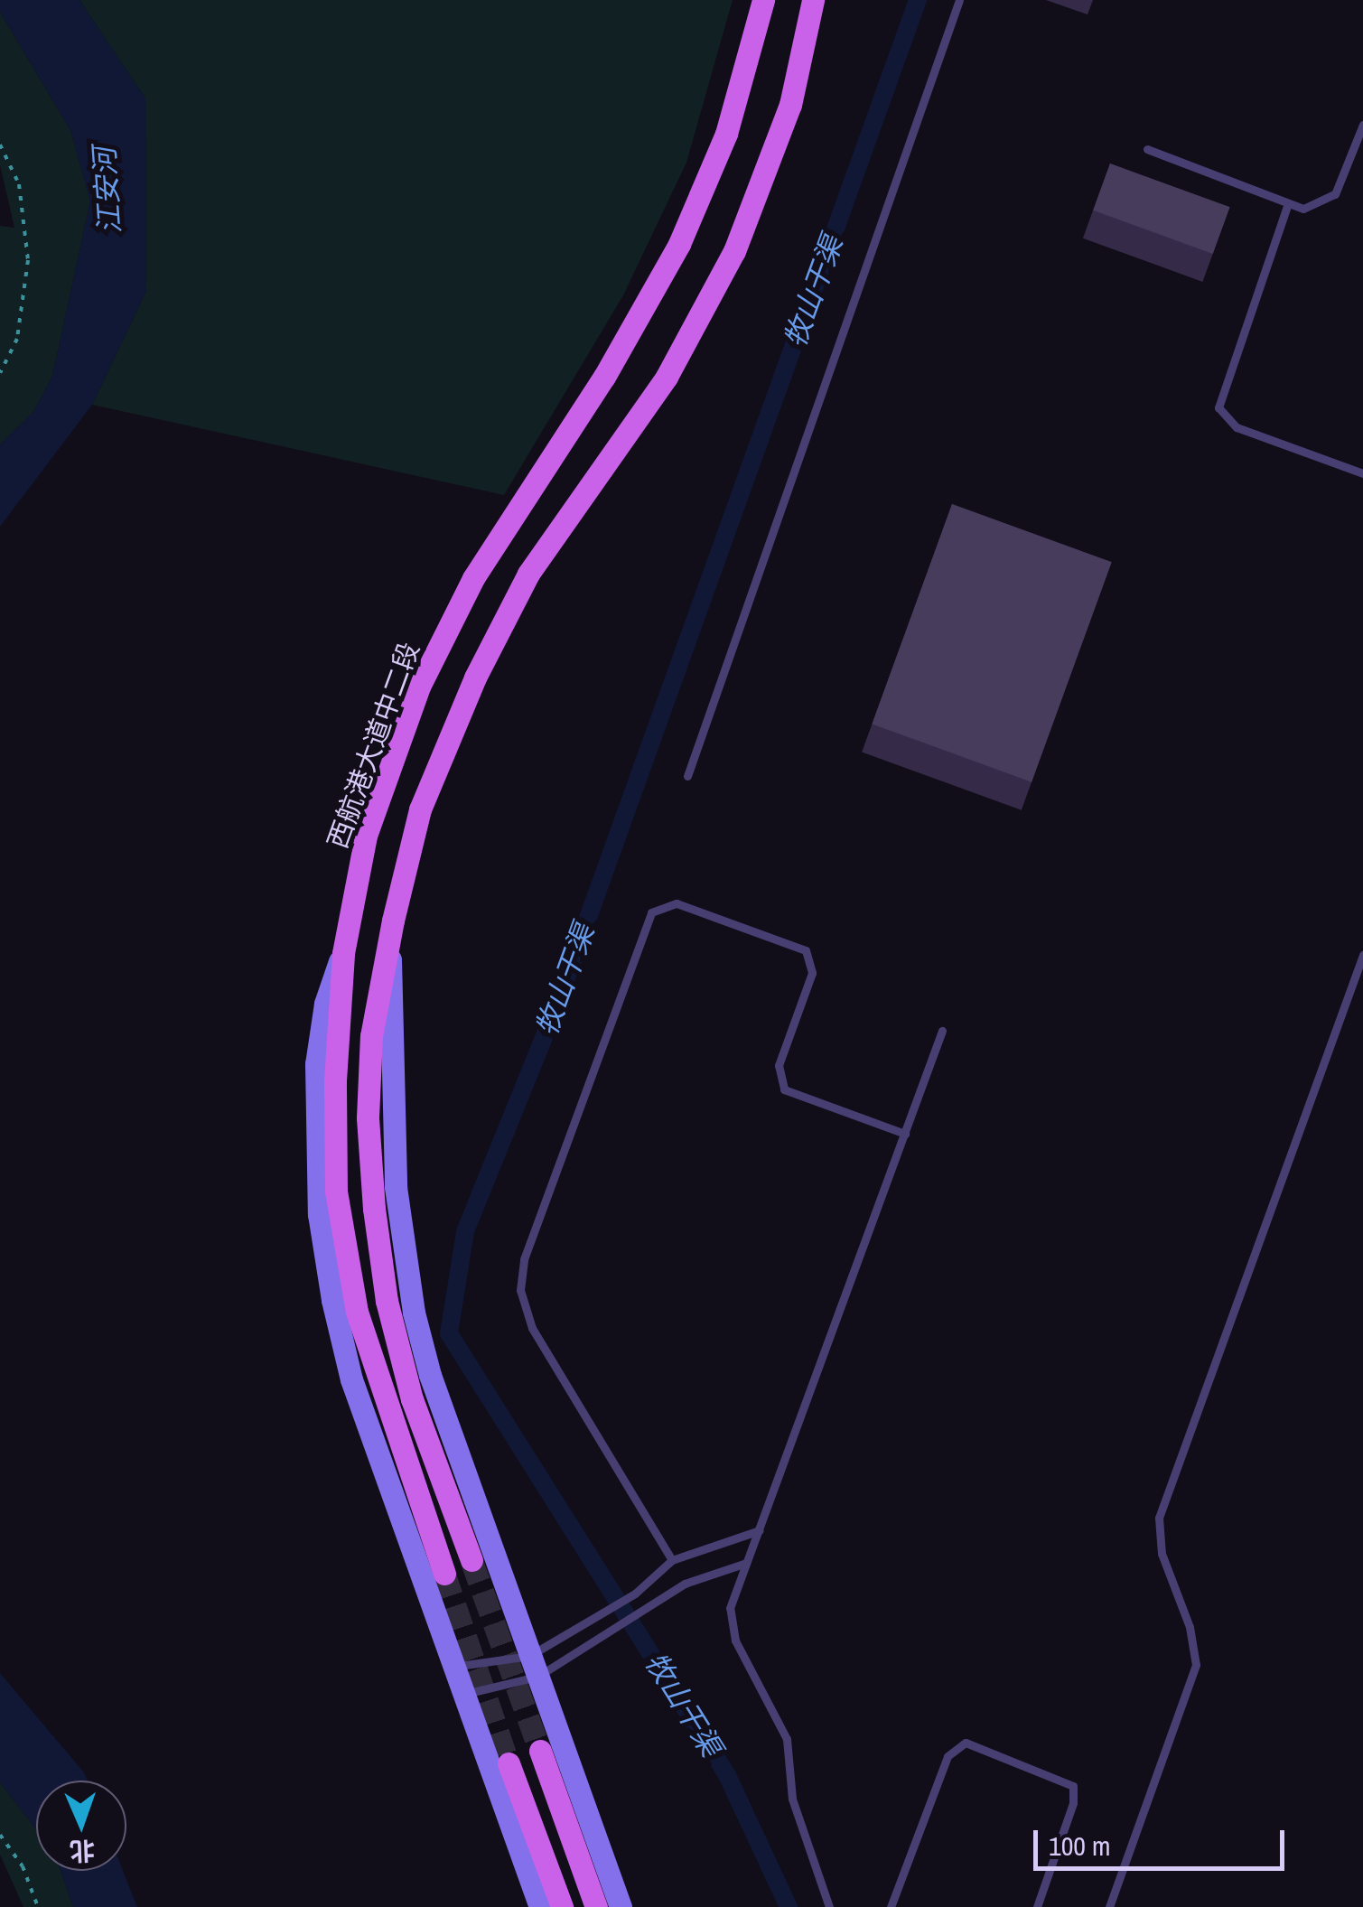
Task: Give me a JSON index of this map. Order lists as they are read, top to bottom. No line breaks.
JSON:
{"streets":{"main road":["西航港大道中二段"]},"water":["江安河","牧山干渠"],"scale_bar":"100 m","north":"bottom"}
